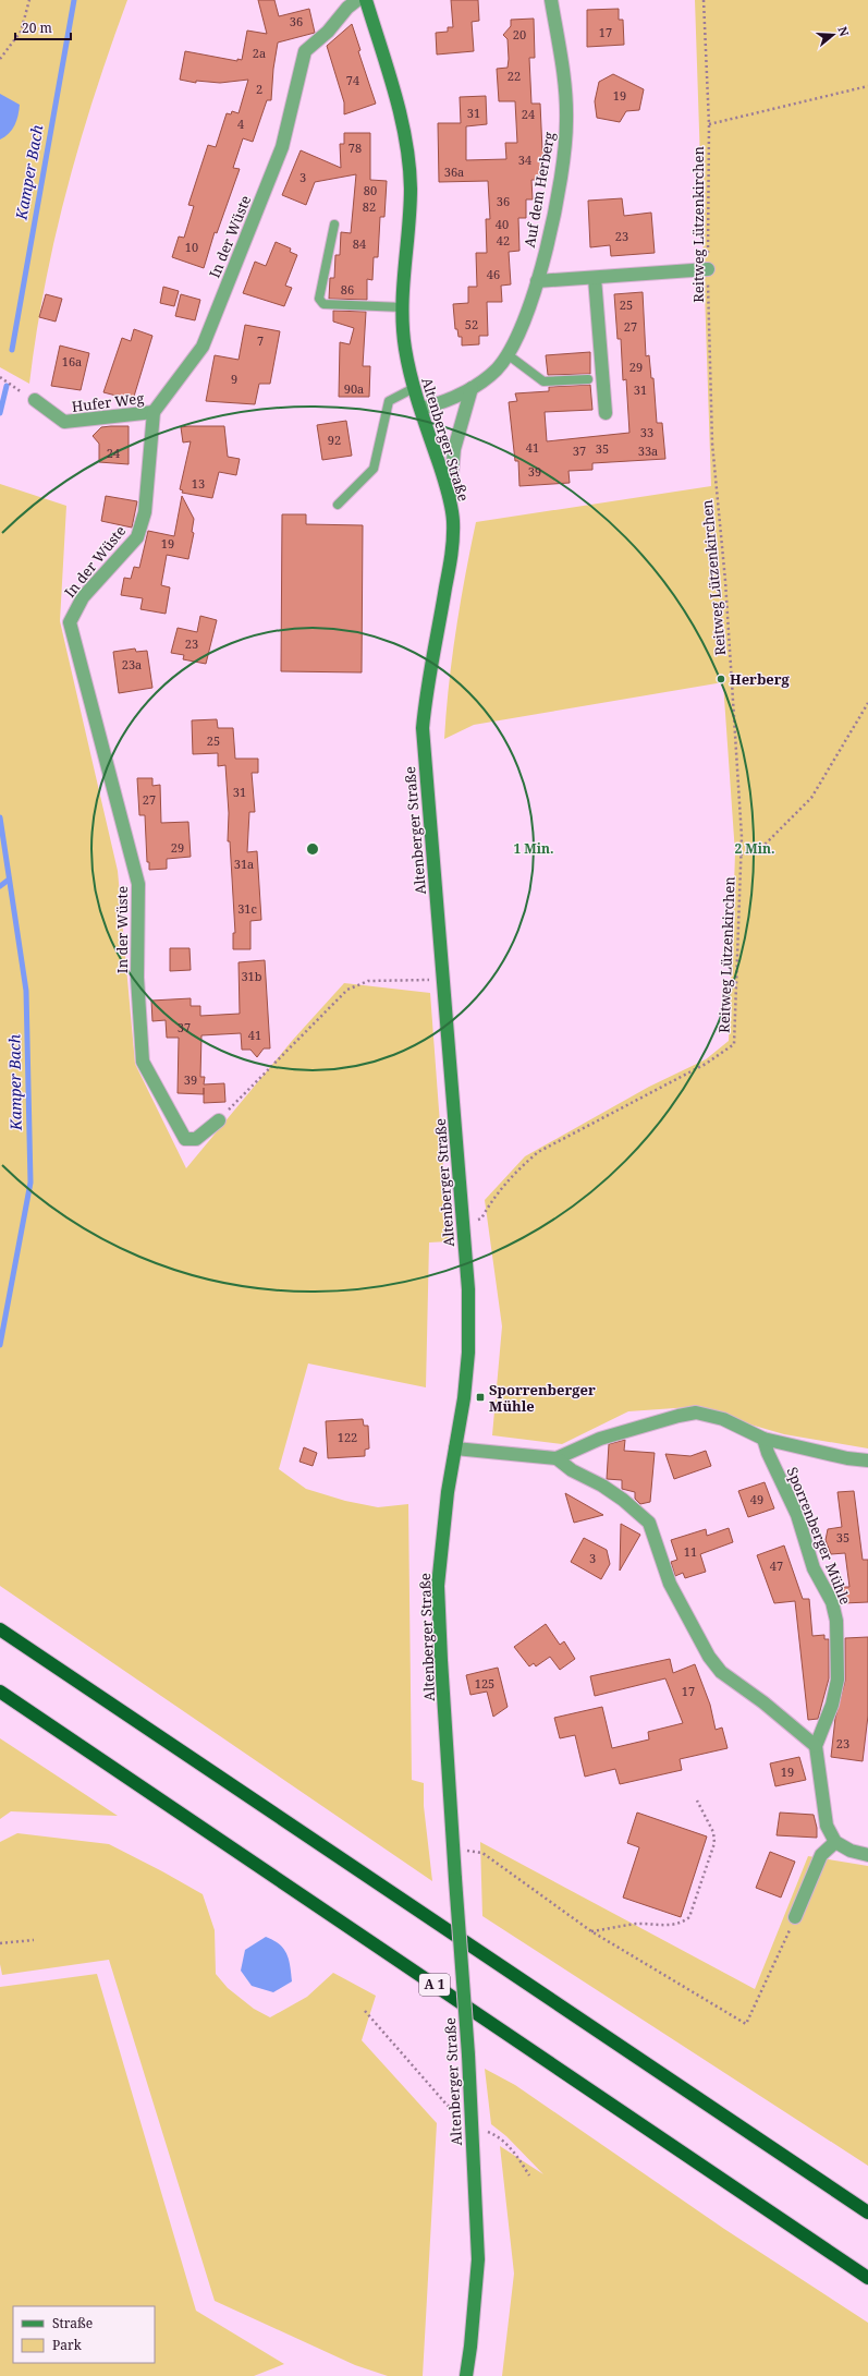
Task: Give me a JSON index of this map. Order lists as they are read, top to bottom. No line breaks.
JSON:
{"streets":{"highway":["A 1"],"main road":["Altenberger Straße"],"street":["Auf dem Herberg","In der Wüste","Hufer Weg","Sporrenberger Mühle"],"path":["Reitweg Lützenkirchen"]},"crossings":[["Auf dem Herberg","Altenberger Straße"],["Reitweg Lützenkirchen","Altenberger Straße"],["In der Wüste","Hufer Weg"],["Altenberger Straße","Sporrenberger Mühle"]],"water":["Kamper Bach"],"places":{"other":["Herberg"],"transit":["Sporrenberger Mühle"]},"house_numbers":["36","17","20","2a","22","74","2","19","31","24","4","78","34","36a","3","80","36","82","40","23","42","84","10","46","86","25","52","27","7","16a","29","9","90a","31","33","92","41","35","37","33a","24","39","13","19","23","23a","25","31","27","29","31a","31c","31b","37","41","39","122","49","35","11","3","47","125","17","23","19"],"legend":["Straße","Park"],"scale_bar":"20 m","north":"right","rings":["1 Min.","2 Min."]}
